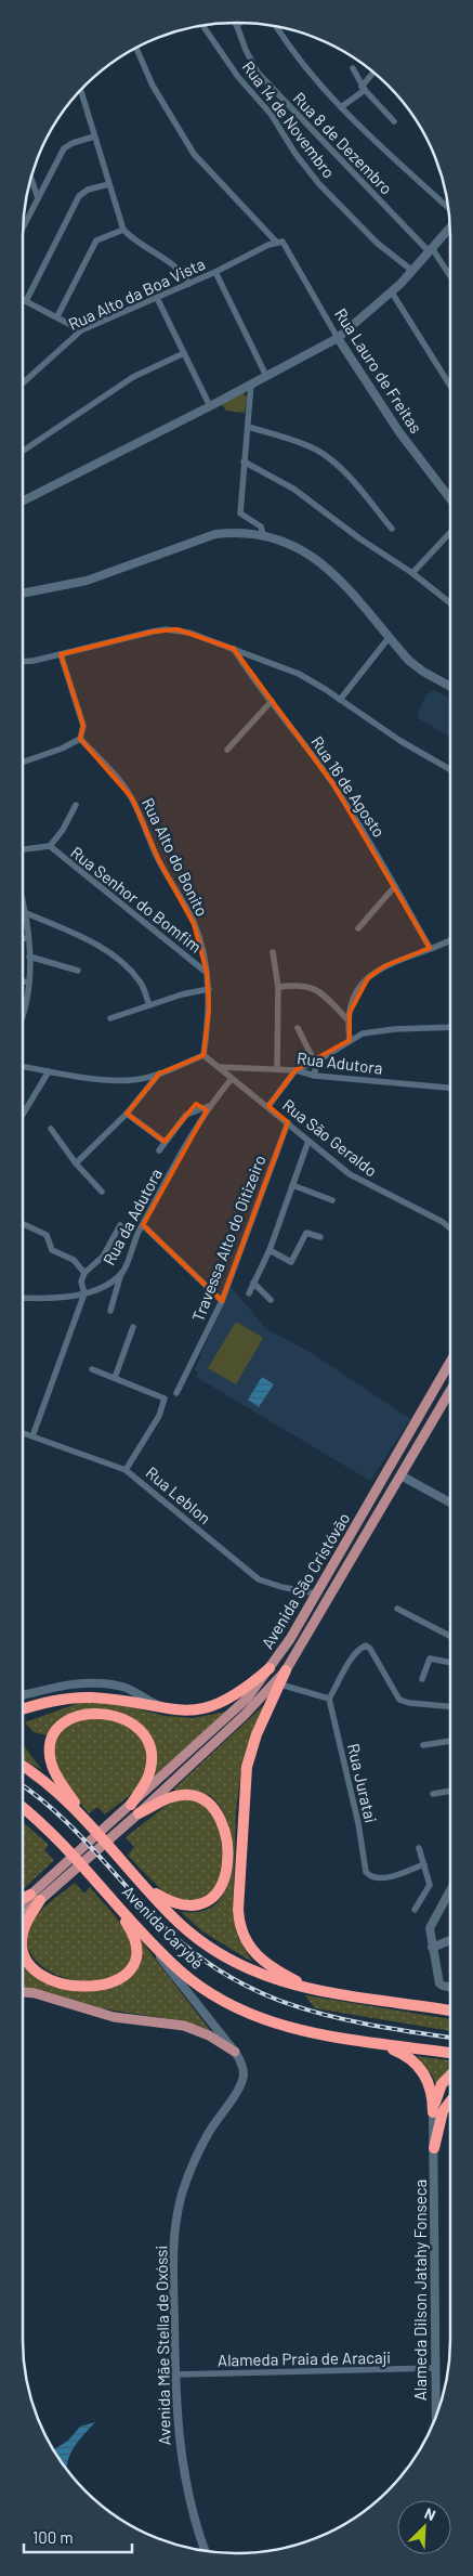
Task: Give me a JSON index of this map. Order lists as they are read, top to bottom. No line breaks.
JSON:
{"streets":{"highway":["Avenida Carybé"],"main road":["Rua Lauro de Freitas","Avenida São Cristóvão","Alameda Dilson Jatahy Fonseca","Avenida Mãe Stella de Oxóssi"],"street":["Rua 14 de Novembro","Rua 8 de Dezembro","Rua Alto da Boa Vista","Rua 16 de Agosto","Rua Alto do Bonito","Rua Senhor do Bomfim","Rua Adutora","Rua São Geraldo","Rua da Adutora","Travessa Alto do Oitizeiro","Rua Leblon","Rua Juratai","Alameda Praia de Aracaji"]},"crossings":[["Rua Alto da Boa Vista","Rua Lauro de Freitas"],["Rua Alto do Bonito","Rua Senhor do Bomfim"],["Rua Adutora","Rua São Geraldo"],["Rua São Geraldo","Rua da Adutora"],["Rua São Geraldo","Travessa Alto do Oitizeiro"],["Rua Leblon","Avenida São Cristóvão"],["Avenida Carybé","Avenida Mãe Stella de Oxóssi"],["Alameda Dilson Jatahy Fonseca","Alameda Praia de Aracaji"],["Avenida Mãe Stella de Oxóssi","Alameda Praia de Aracaji"]],"scale_bar":"100 m","north":"top right"}
